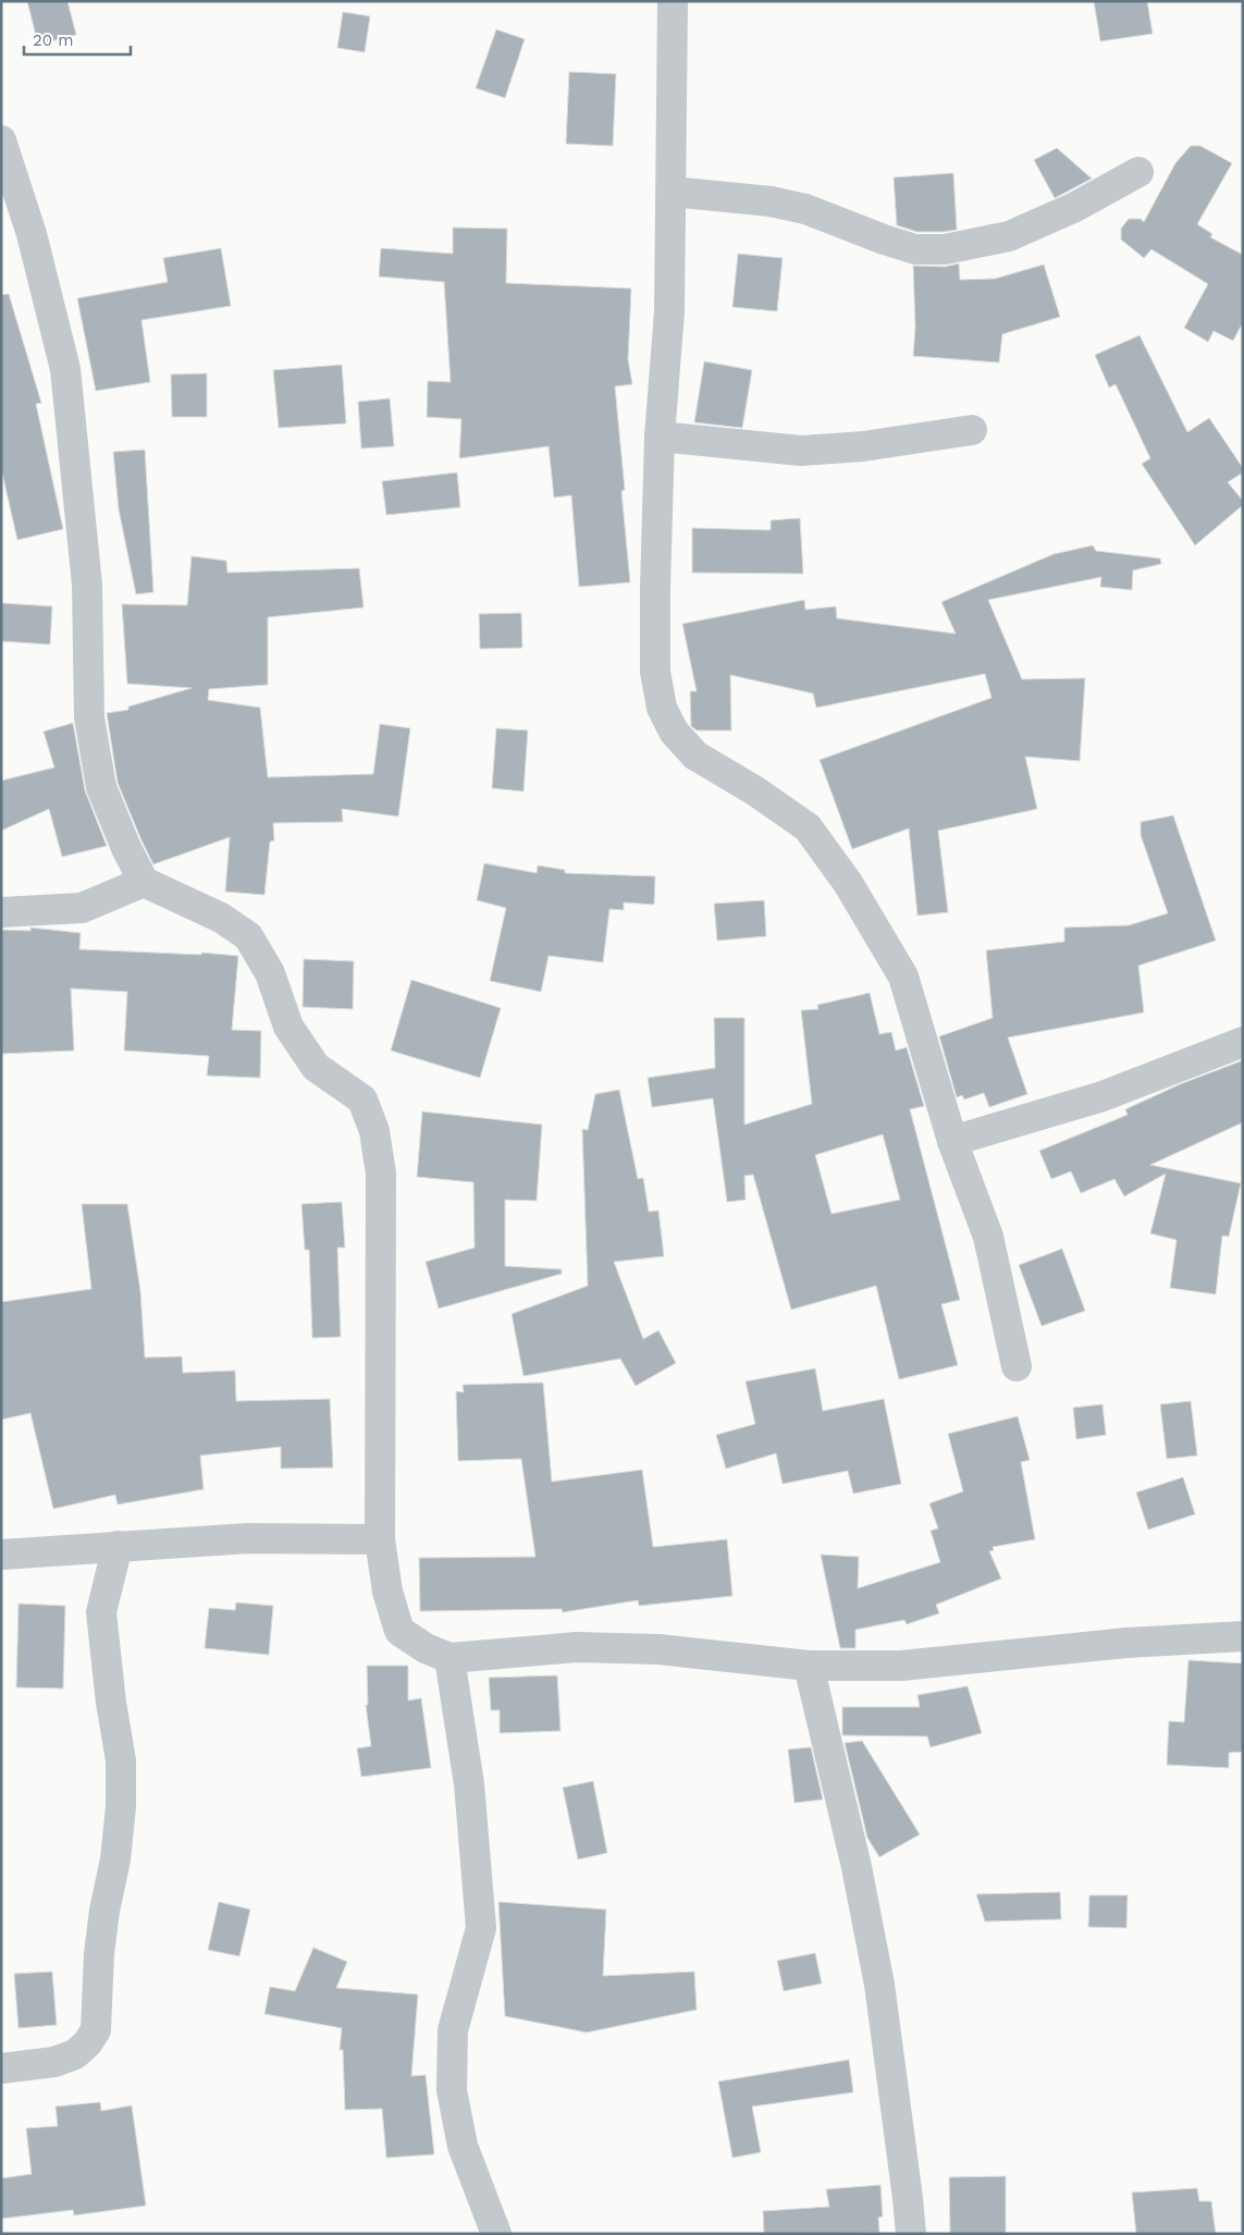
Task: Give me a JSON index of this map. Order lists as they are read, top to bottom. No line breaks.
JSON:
{"scale_bar":"20 m"}
